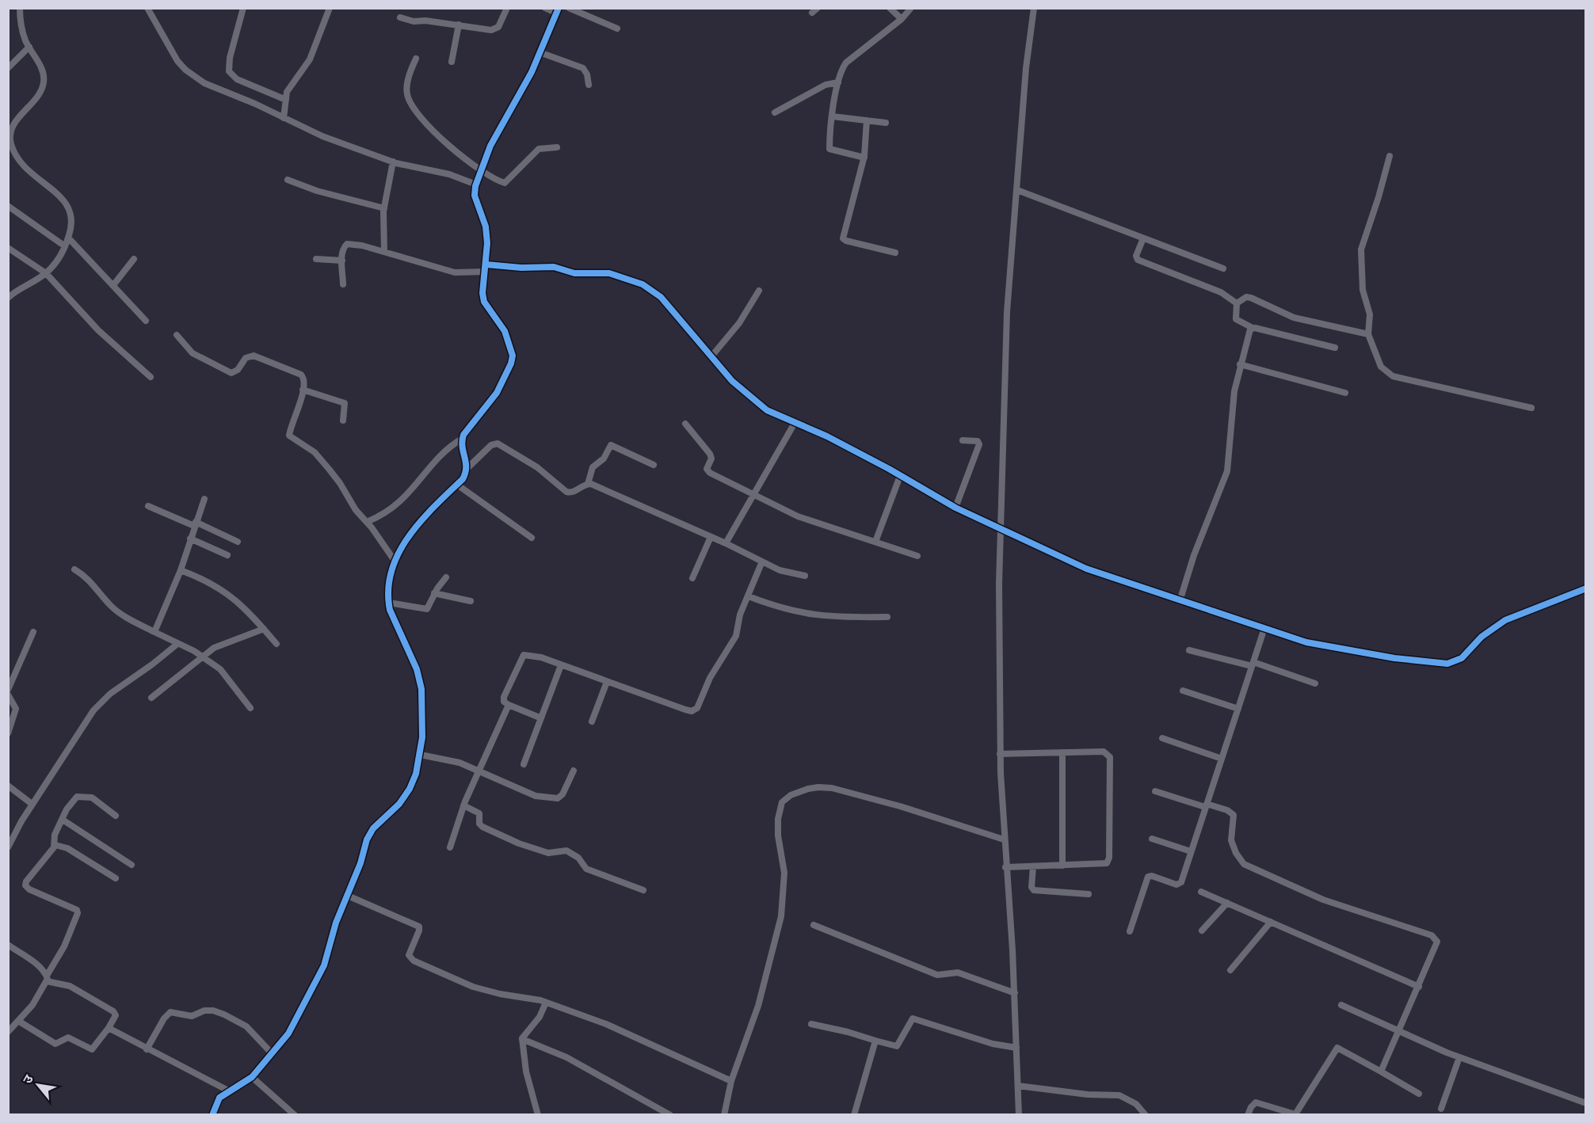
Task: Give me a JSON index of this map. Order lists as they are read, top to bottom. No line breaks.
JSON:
{"north":"top left"}
